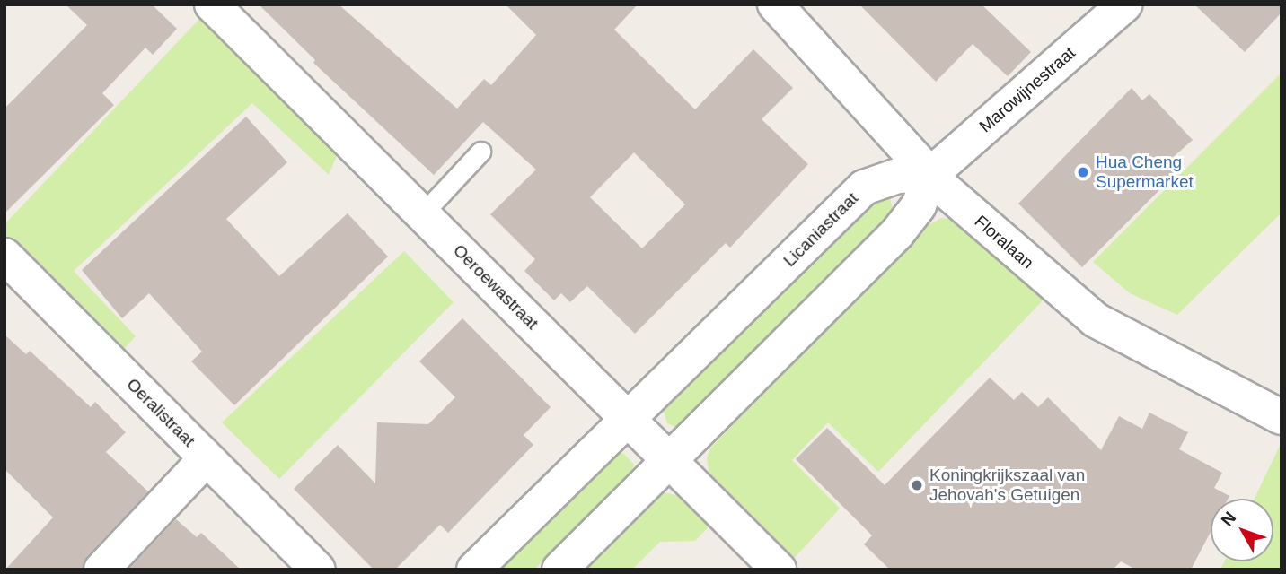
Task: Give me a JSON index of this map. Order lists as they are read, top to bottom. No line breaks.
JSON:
{"streets":{"street":["Marowijnestraat","Licaniastraat","Floralaan","Oeroewastraat","Oeralistraat"]},"crossings":[["Marowijnestraat","Licaniastraat"],["Marowijnestraat","Floralaan"],["Licaniastraat","Floralaan"],["Licaniastraat","Oeroewastraat"]],"places":["Hua Cheng Supermarket","Koningkrijkszaal van Jehovah's Getuigen"],"north":"top left"}
